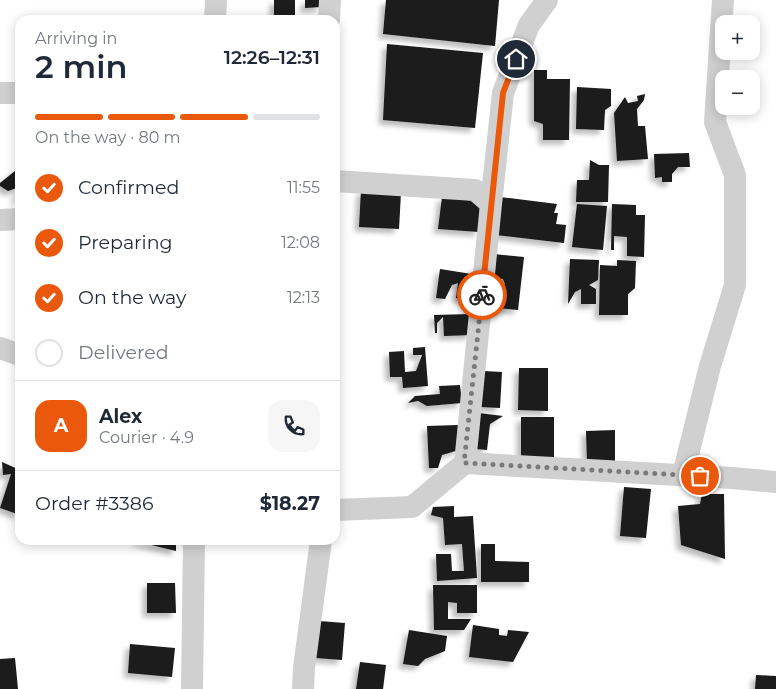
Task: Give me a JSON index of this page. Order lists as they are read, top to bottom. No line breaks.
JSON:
{"page":{"map_buttons":["+","−"],"heading":["2 min","Arriving in","12:26–12:31"],"panel":["Alex","Courier · 4.9","Order #3386","$18.27"],"bar":"On the way · 80 m","list":[["Confirmed","11:55"],["Preparing","12:08"],["On the way","12:13"],"Delivered"],"round":"A"}}
